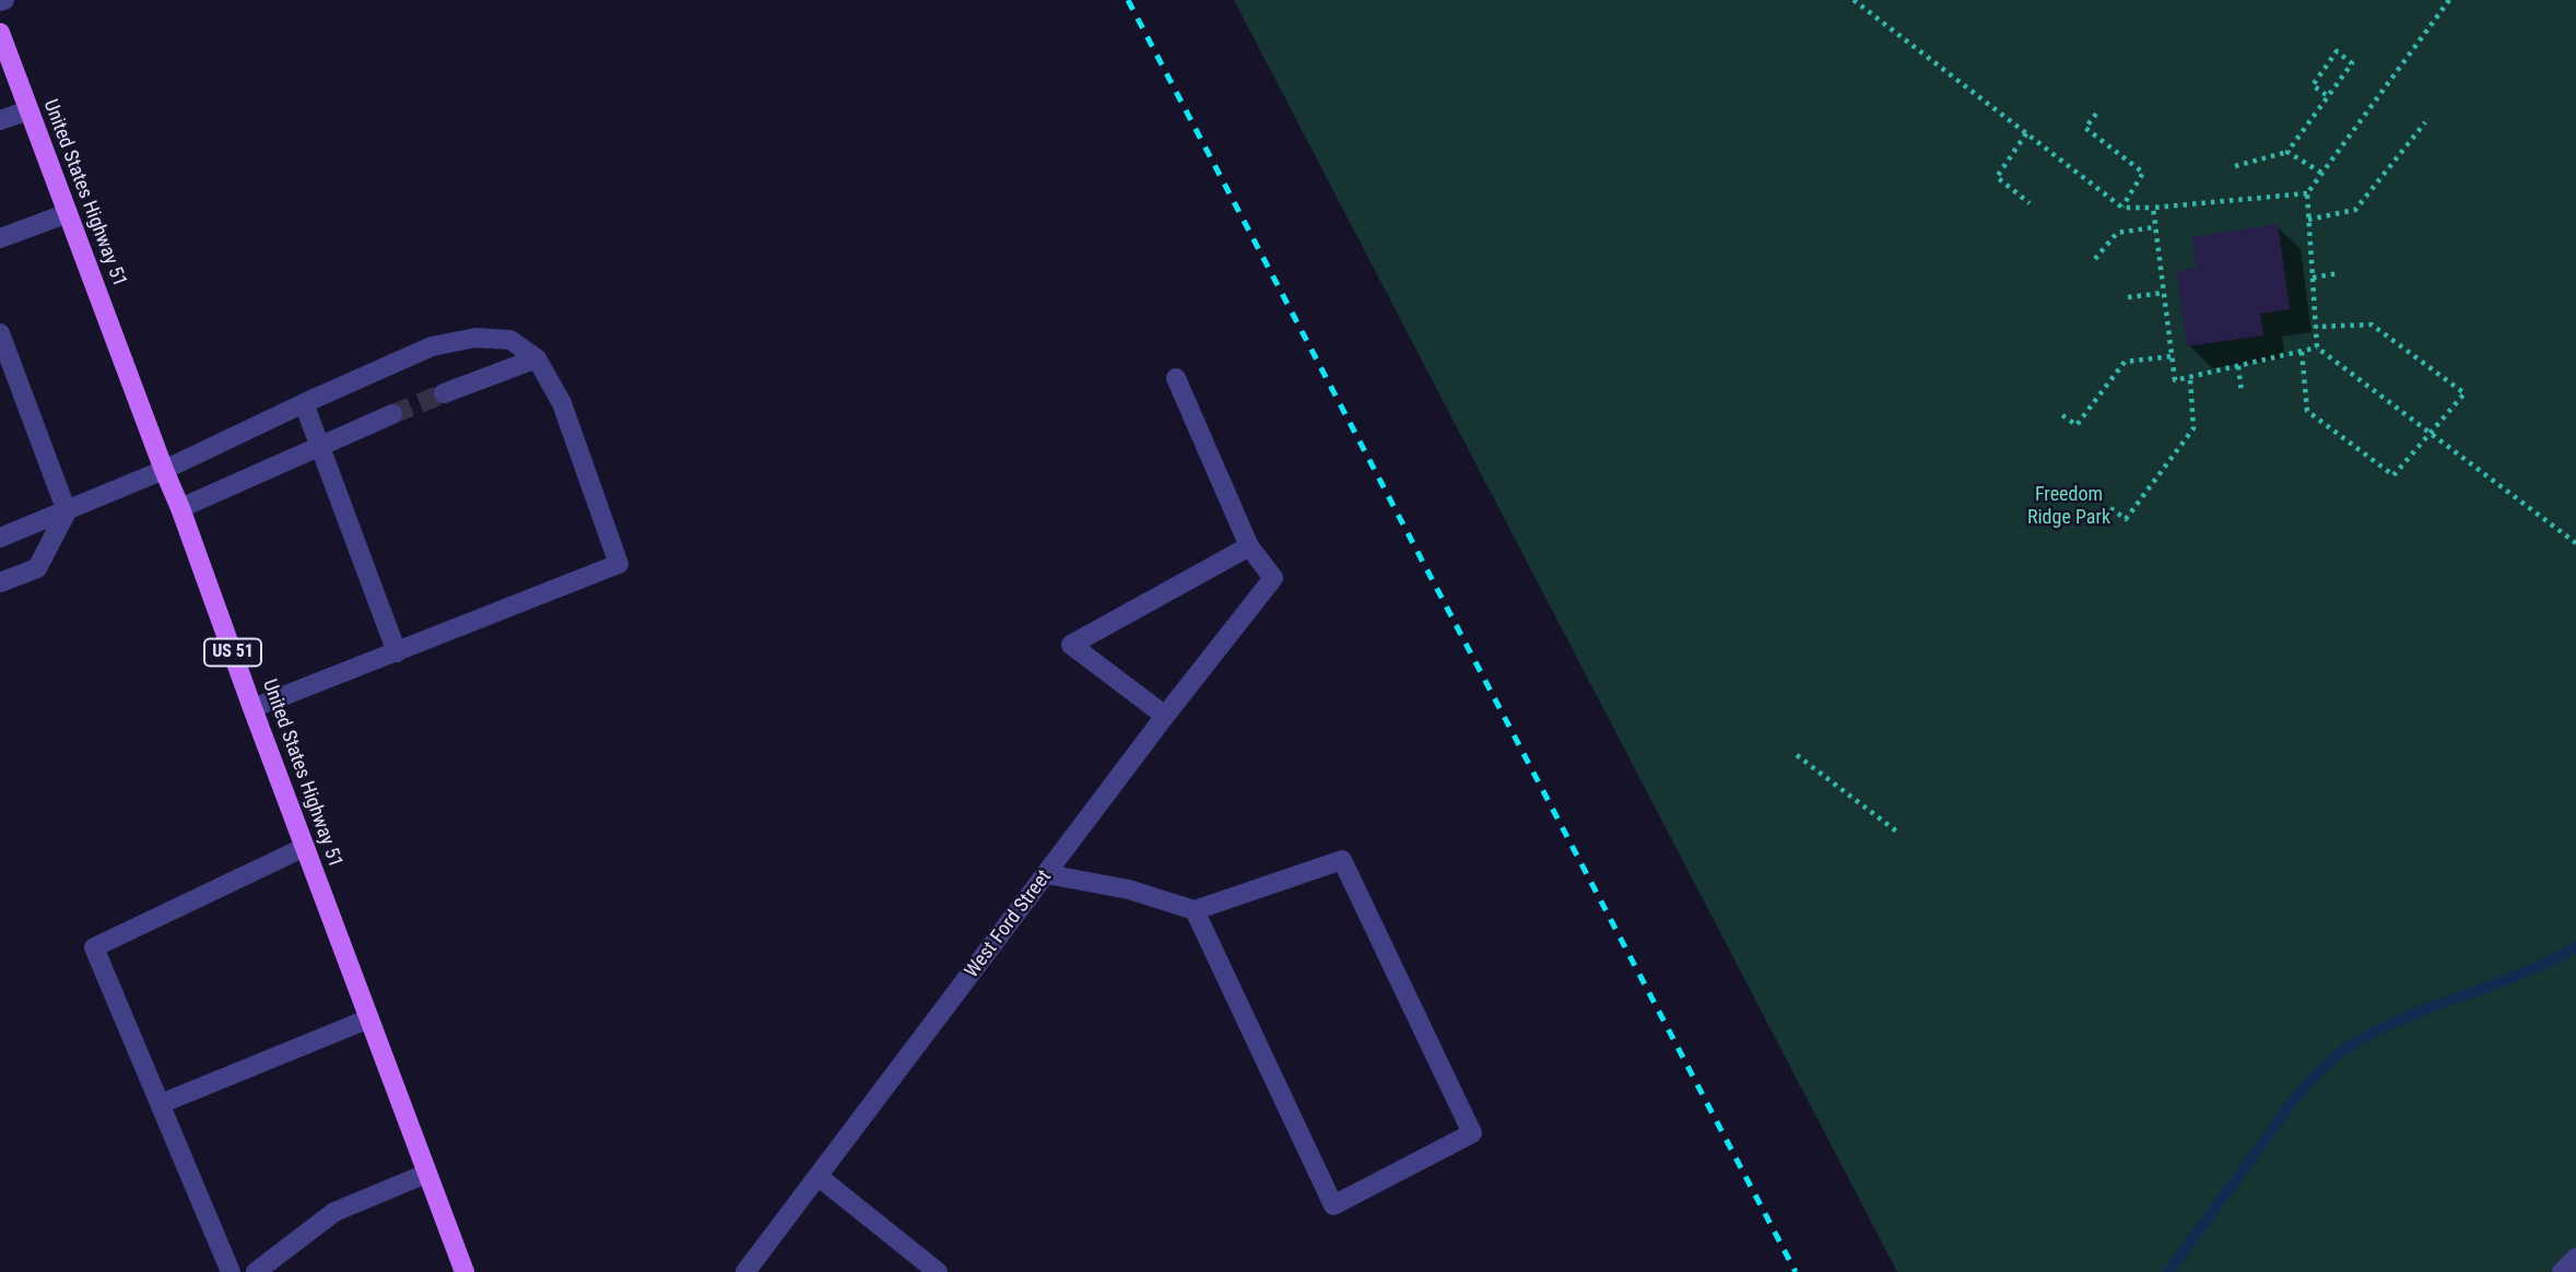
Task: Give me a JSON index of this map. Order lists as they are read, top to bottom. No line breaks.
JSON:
{"streets":{"main road":["United States Highway 51","US 51"],"street":["West Ford Street"]},"parks":["Freedom Ridge Park"]}
